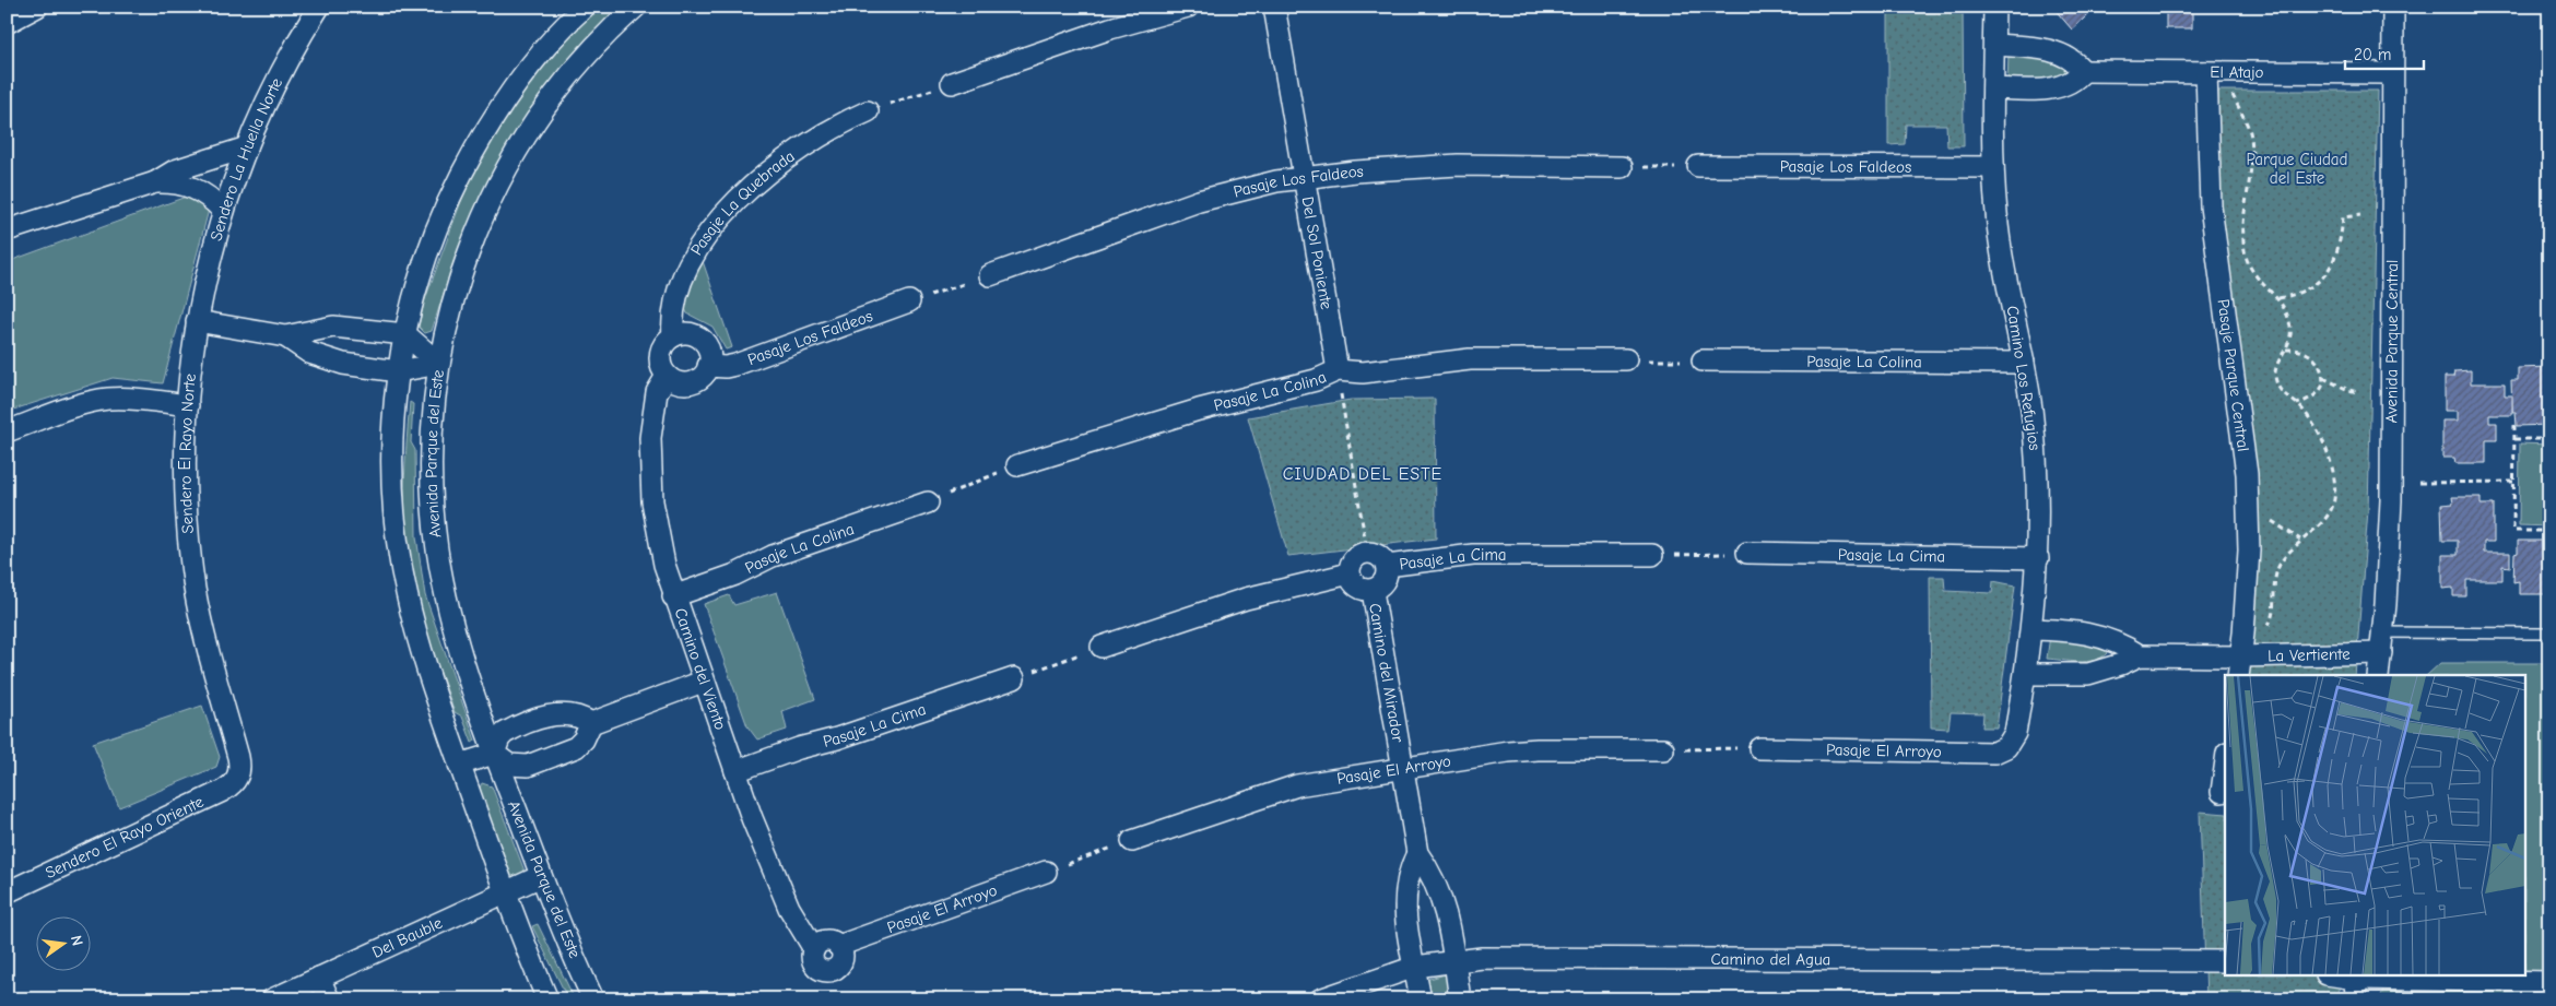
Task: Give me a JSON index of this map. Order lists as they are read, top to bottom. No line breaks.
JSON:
{"streets":{"street":["El Atajo","Sendero La Huella Norte","Pasaje Los Faldeos","Pasaje La Quebrada","Del Sol Poniente","Avenida Parque Central","Pasaje La Colina","Pasaje Parque Central","Camino Los Refugios","Sendero El Rayo Norte","Avenida Parque del Este","Pasaje La Cima","La Vertiente","Camino del Viento","Camino del Mirador","Pasaje El Arroyo","Sendero El Rayo Oriente","Del Bauble","Camino del Agua"]},"crossings":[["El Atajo","Avenida Parque Central"],["El Atajo","Pasaje Parque Central"],["Sendero La Huella Norte","Sendero El Rayo Norte"],["Pasaje Los Faldeos","Pasaje La Quebrada"],["Pasaje Los Faldeos","Del Sol Poniente"],["Pasaje Los Faldeos","Camino Los Refugios"],["Pasaje Los Faldeos","Camino del Viento"],["Pasaje La Quebrada","Camino del Viento"],["Del Sol Poniente","Pasaje La Colina"],["Avenida Parque Central","La Vertiente"],["Pasaje La Colina","Camino Los Refugios"],["Pasaje La Colina","Camino del Viento"],["Pasaje Parque Central","La Vertiente"],["Camino Los Refugios","Pasaje La Cima"],["Camino Los Refugios","La Vertiente"],["Camino Los Refugios","Pasaje El Arroyo"],["Sendero El Rayo Norte","Sendero El Rayo Oriente"],["Avenida Parque del Este","Del Bauble"],["Pasaje La Cima","Camino del Viento"],["Pasaje La Cima","Camino del Mirador"],["Camino del Viento","Pasaje El Arroyo"],["Camino del Mirador","Pasaje El Arroyo"],["Camino del Mirador","Camino del Agua"]],"districts":["CIUDAD DEL ESTE"],"parks":["Parque Ciudad del Este"],"scale_bar":"20 m","north":"right"}
